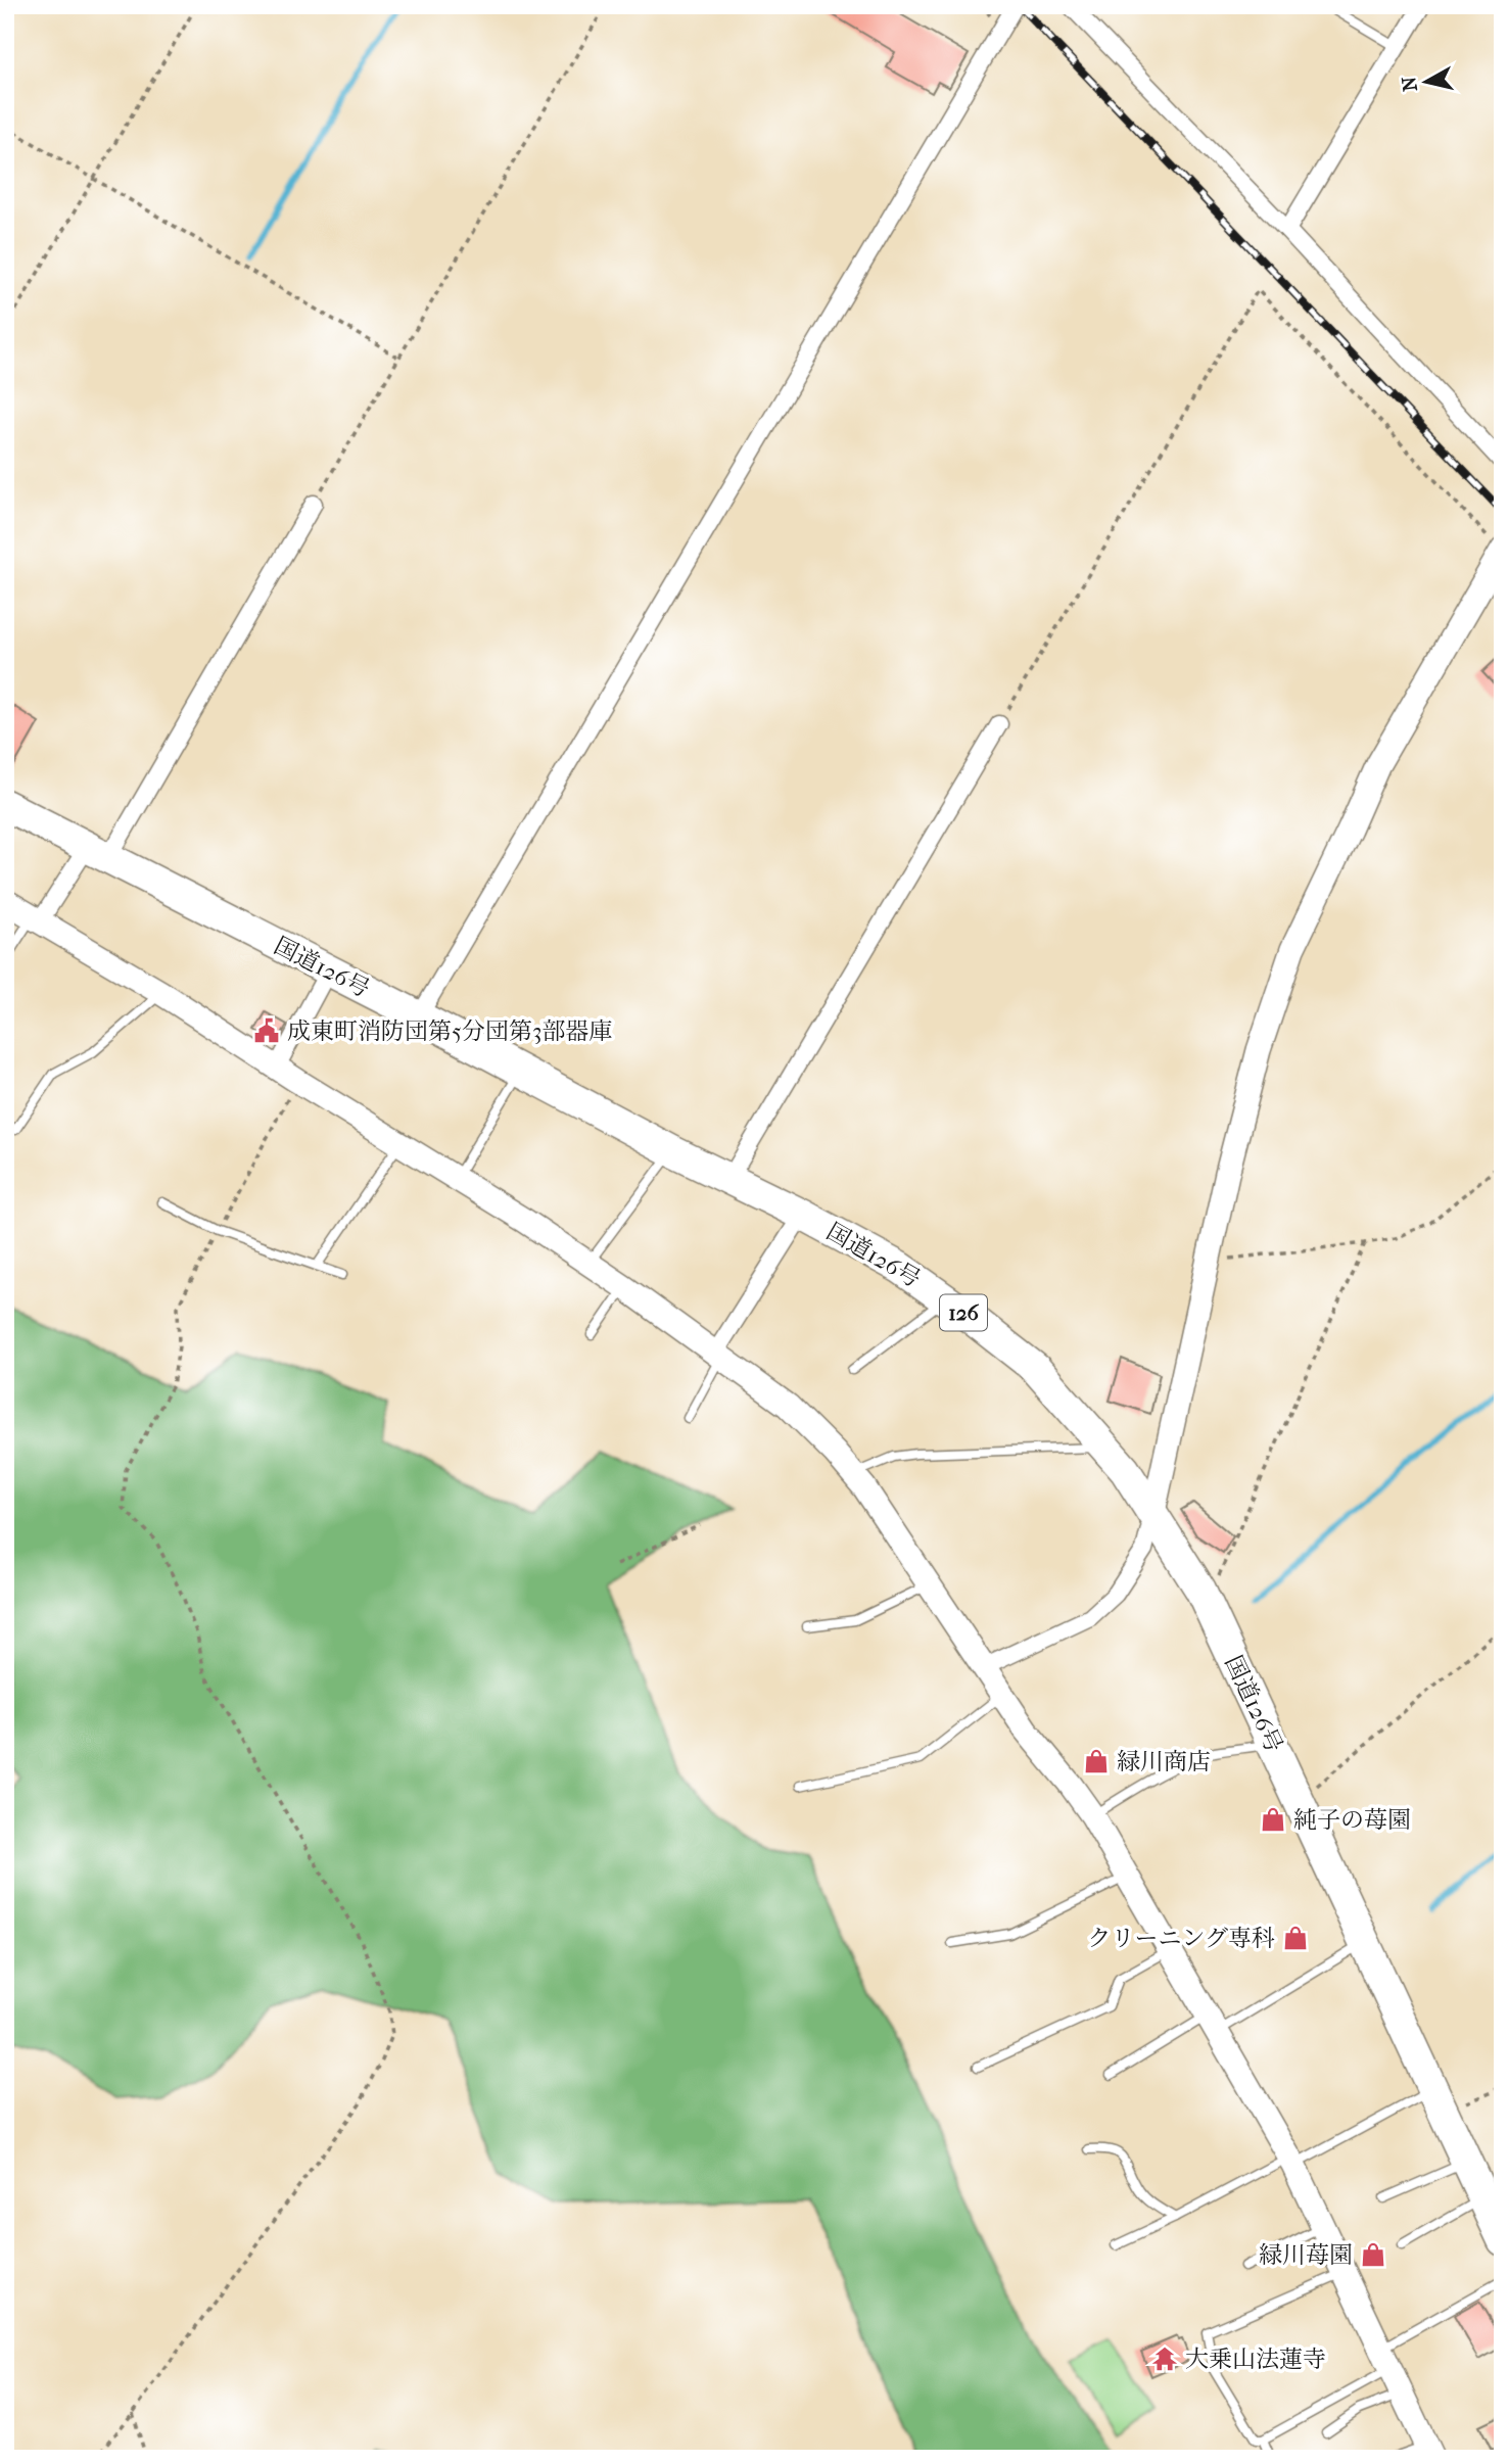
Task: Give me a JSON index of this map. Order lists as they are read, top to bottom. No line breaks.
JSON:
{"streets":{"highway":["国道126号","126"]},"places":{"public building":["成東町消防団第5分団第3部器庫"],"shop":["緑川商店","純子の苺園","クリーニング専科","緑川苺園"],"temple":["大乗山法蓮寺"]},"north":"left"}
